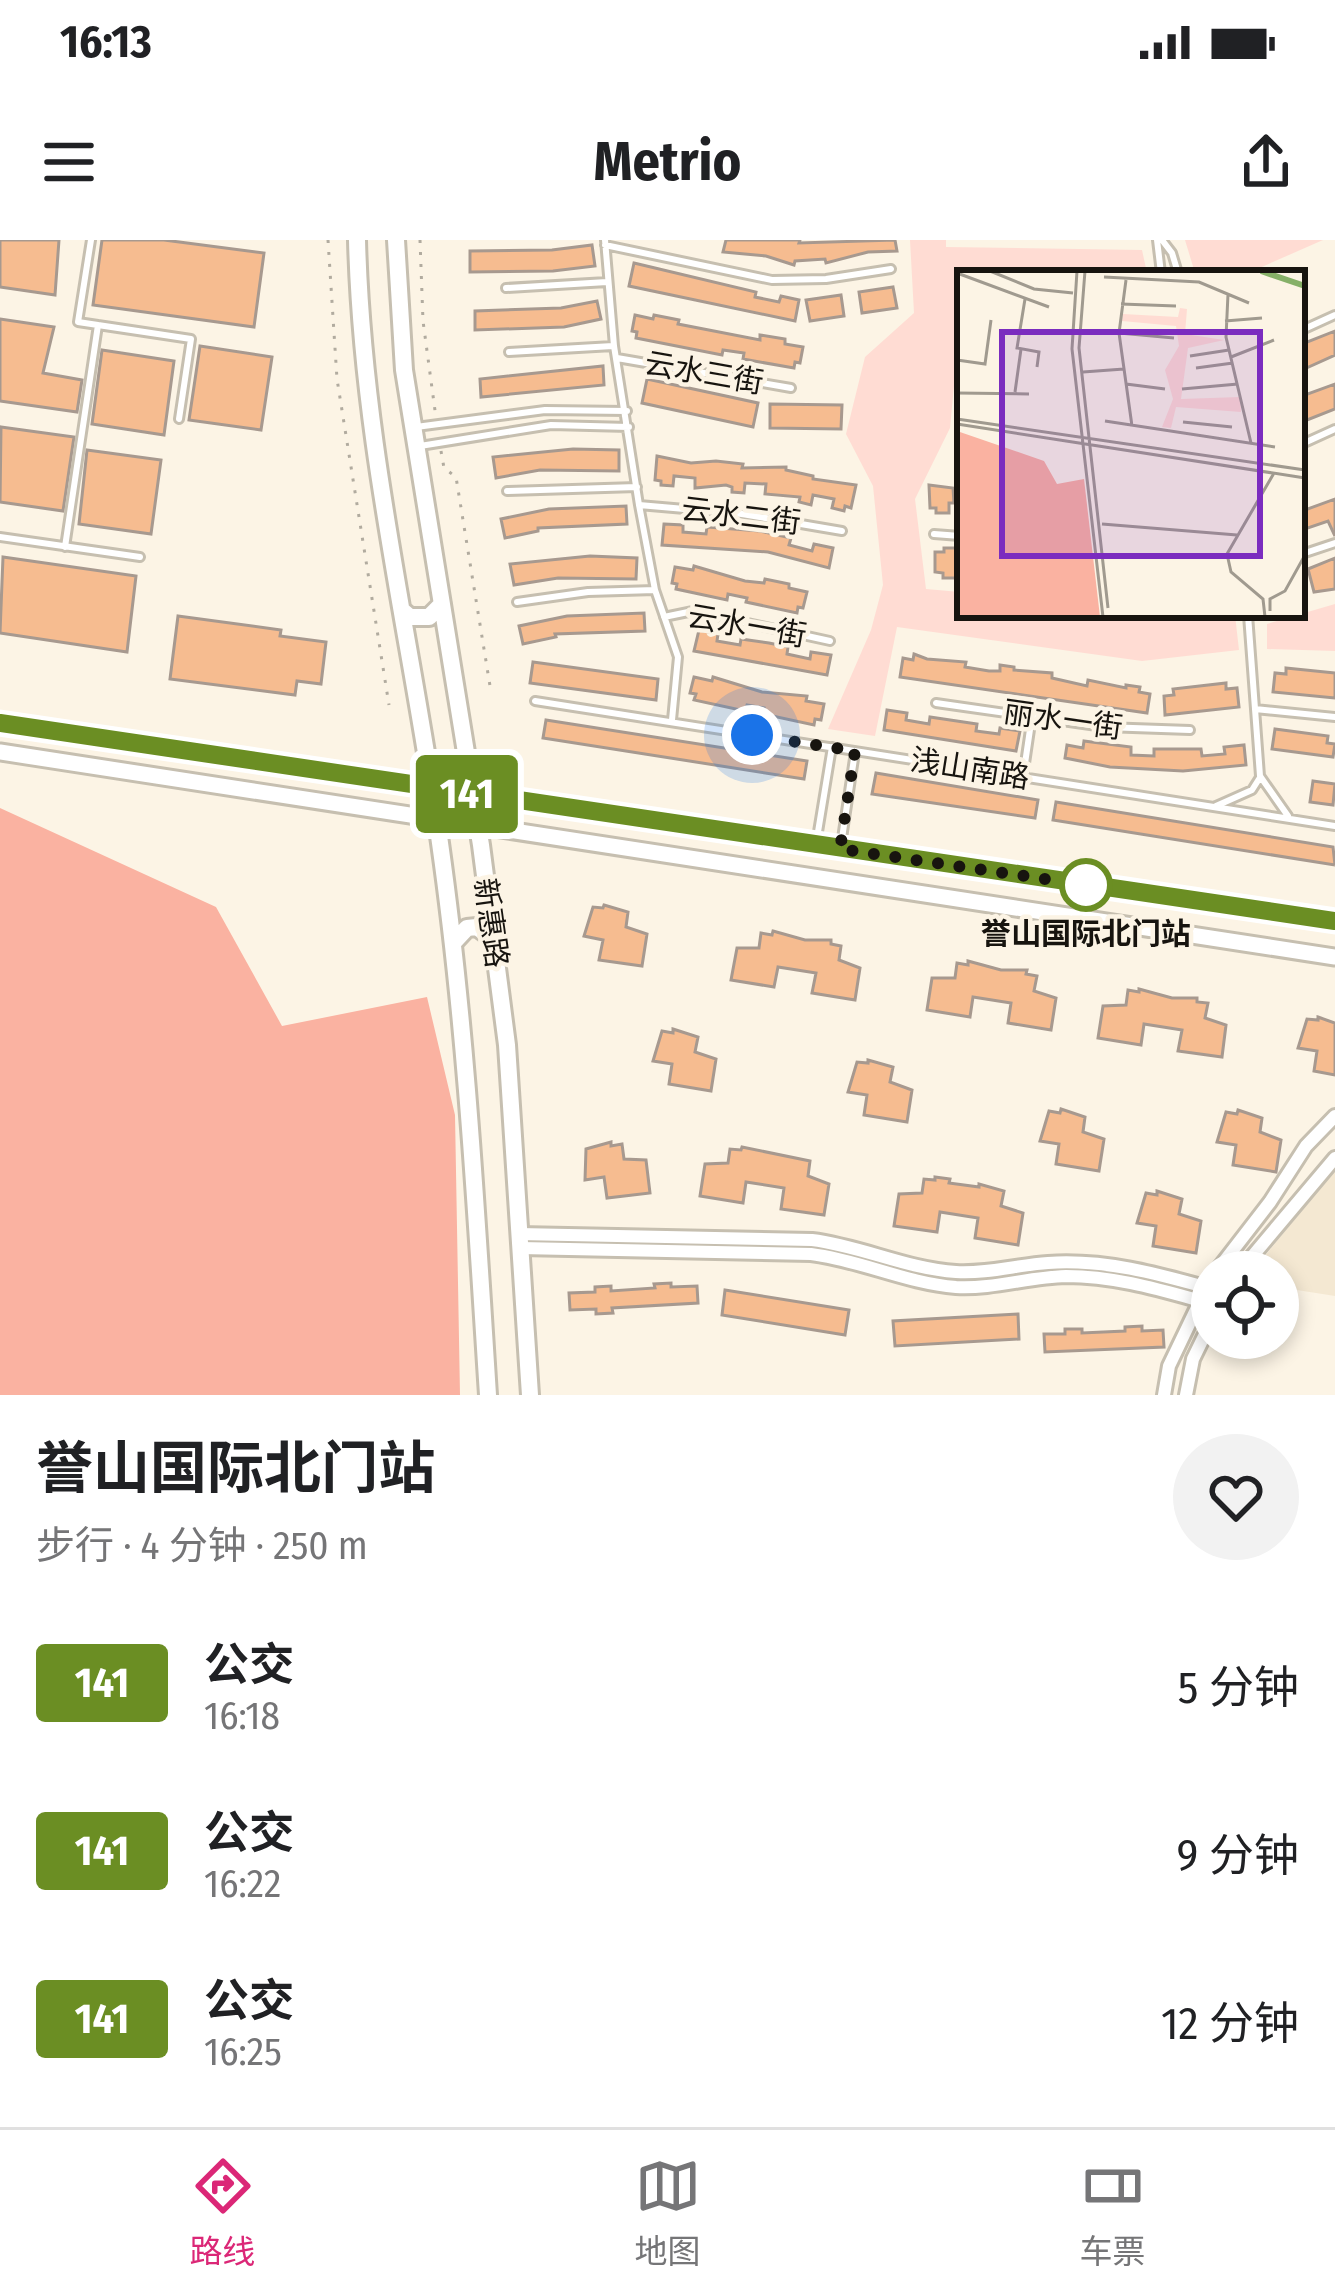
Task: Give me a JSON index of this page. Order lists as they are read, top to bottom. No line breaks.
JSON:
{"streets":{"main road":["新惠路"],"lane":["云水三街","云水二街","云水一街","丽水一街","浅山南路"]},"places":["誉山国际北门站"],"lines":["bus line 141"],"page":{"status":"16:13","header":"Metrio","on_map":"141","heading":["誉山国际北门站","步行 · 4 分钟 · 250 m"],"list":[{"mark":"141","name":"公交","note":"16:18","value":"5 分钟"},{"mark":"141","name":"公交","note":"16:22","value":"9 分钟"},{"mark":"141","name":"公交","note":"16:25","value":"12 分钟"}],"tabs":["路线","地图","车票"]}}
